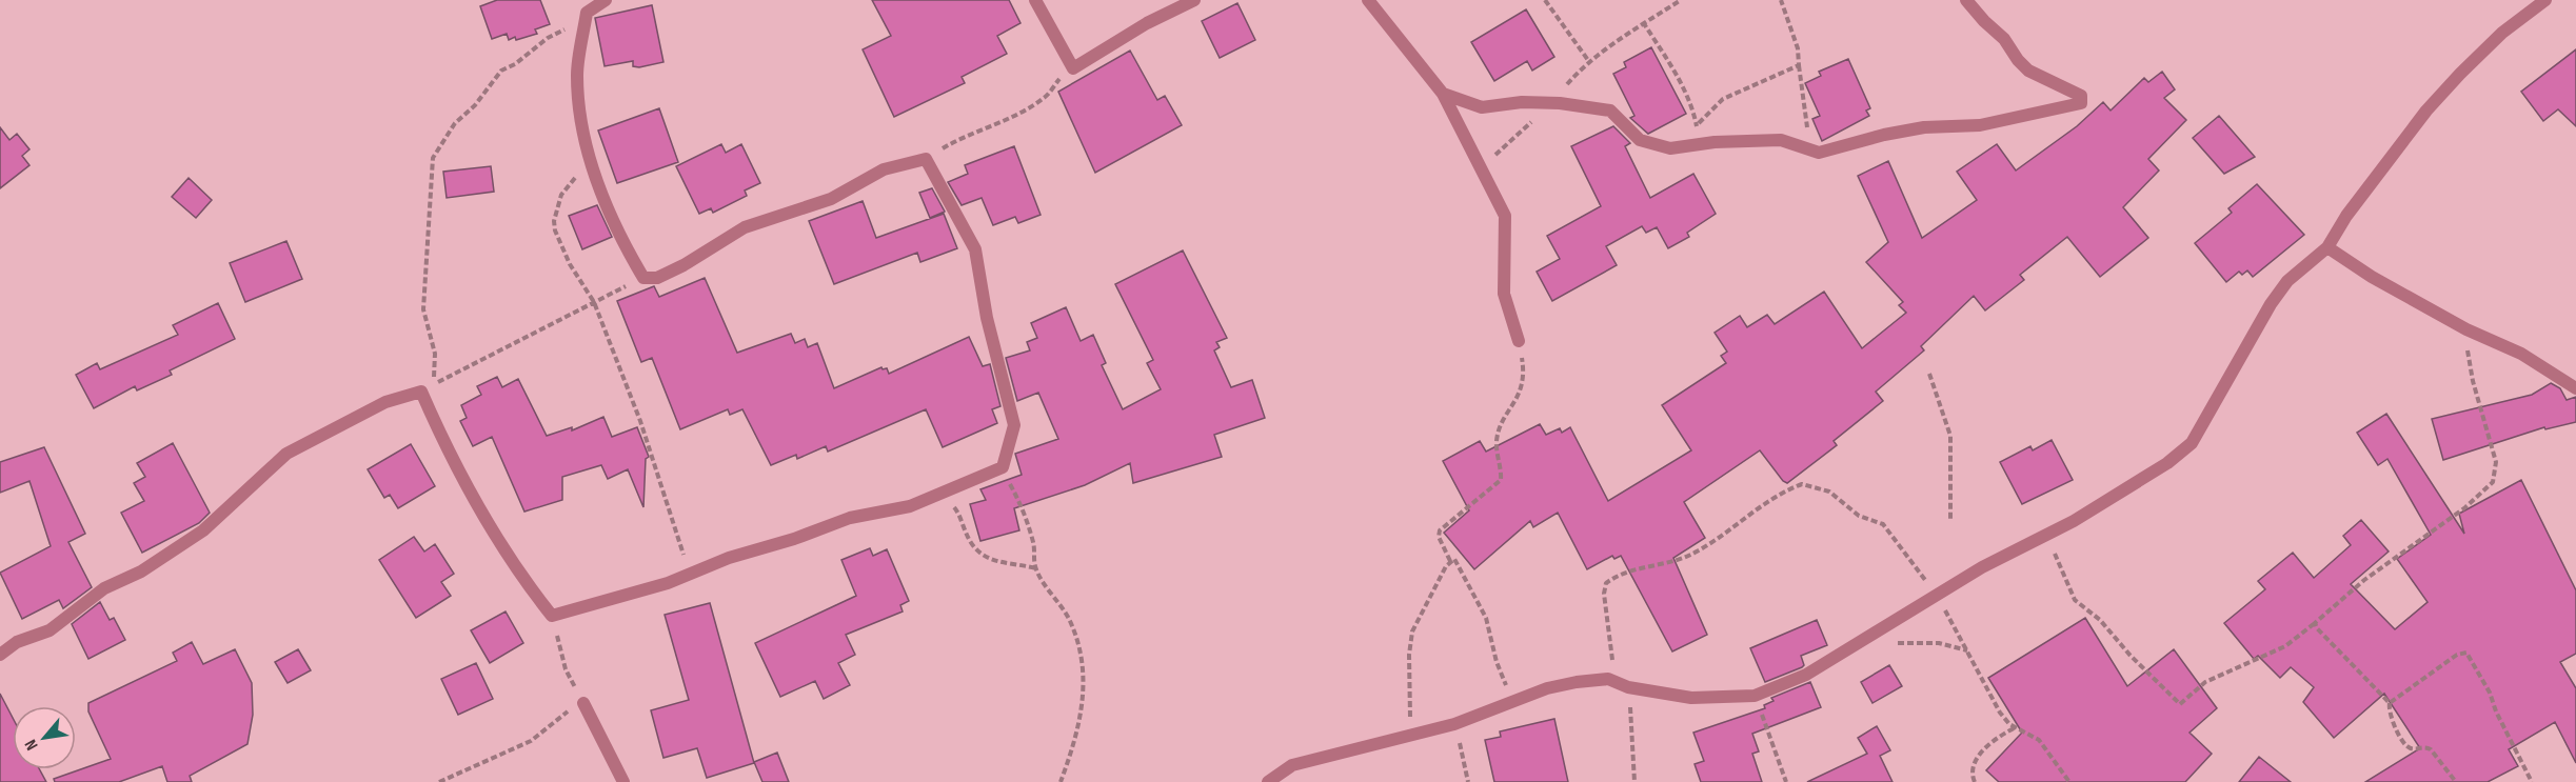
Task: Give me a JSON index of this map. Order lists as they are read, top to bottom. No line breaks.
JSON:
{"north":"bottom left"}
